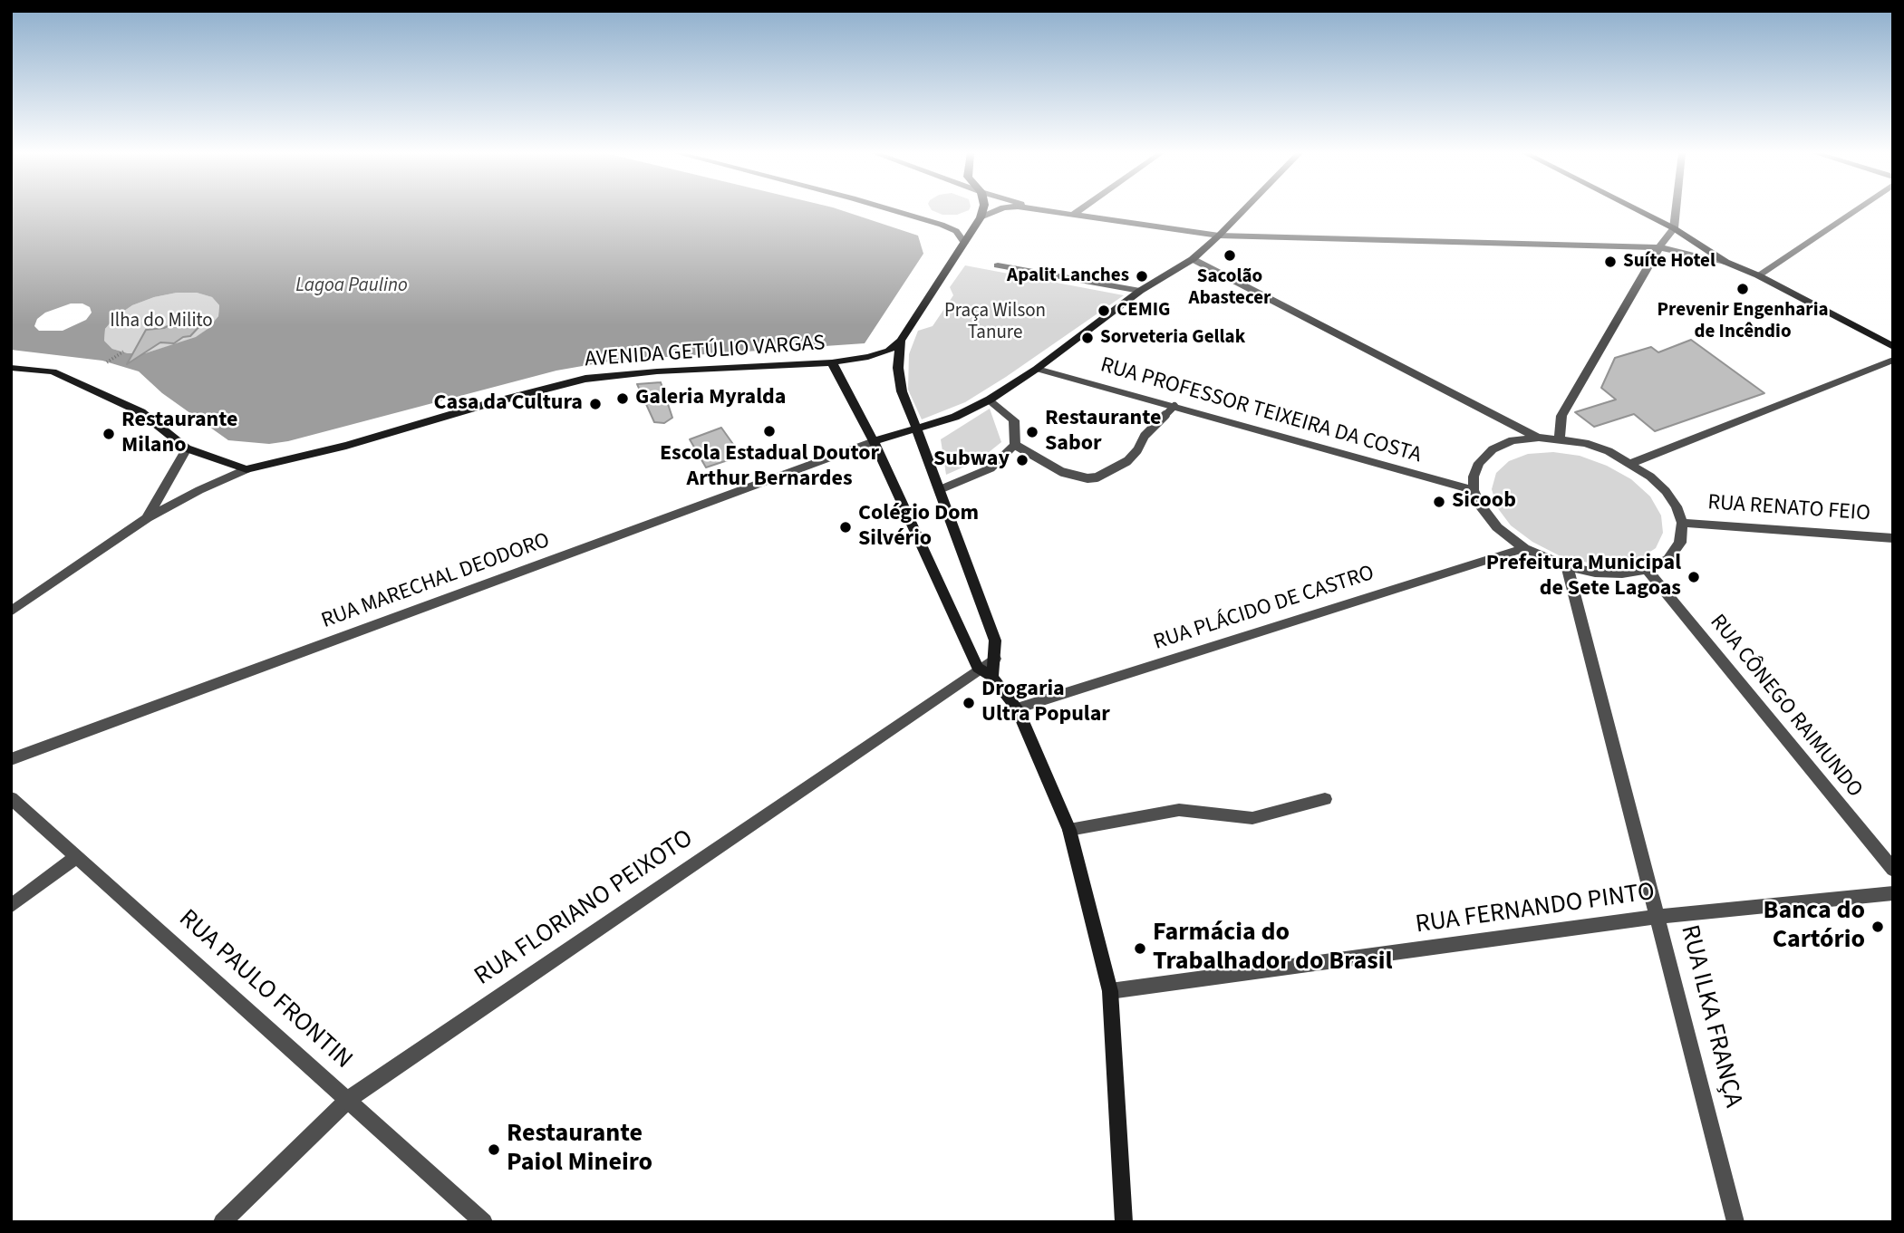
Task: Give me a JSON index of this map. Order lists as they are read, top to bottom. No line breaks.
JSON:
{"streets":{"main road":["AVENIDA GETÚLIO VARGAS"],"street":["RUA PROFESSOR TEIXEIRA DA COSTA","RUA RENATO FEIO","RUA MARECHAL DEODORO","RUA PLÁCIDO DE CASTRO","RUA CÔNEGO RAIMUNDO","RUA FLORIANO PEIXOTO","RUA FERNANDO PINTO","RUA PAULO FRONTIN","RUA ILKA FRANÇA"]},"crossings":[["RUA PROFESSOR TEIXEIRA DA COSTA","RUA RENATO FEIO"],["RUA PROFESSOR TEIXEIRA DA COSTA","RUA PLÁCIDO DE CASTRO"],["RUA PROFESSOR TEIXEIRA DA COSTA","RUA CÔNEGO RAIMUNDO"],["RUA PROFESSOR TEIXEIRA DA COSTA","RUA ILKA FRANÇA"],["RUA RENATO FEIO","RUA PLÁCIDO DE CASTRO"],["RUA RENATO FEIO","RUA CÔNEGO RAIMUNDO"],["RUA RENATO FEIO","RUA ILKA FRANÇA"],["RUA PLÁCIDO DE CASTRO","RUA CÔNEGO RAIMUNDO"],["RUA PLÁCIDO DE CASTRO","RUA ILKA FRANÇA"],["RUA CÔNEGO RAIMUNDO","RUA ILKA FRANÇA"],["RUA FLORIANO PEIXOTO","RUA PAULO FRONTIN"],["RUA FERNANDO PINTO","RUA ILKA FRANÇA"]],"water":["Lagoa Paulino"],"parks":["Praça Wilson Tanure","Ilha do Milito"],"places":["Sacolão Abastecer","Suíte Hotel","Apalit Lanches","Prevenir Engenharia de Incêndio","CEMIG","Sorveteria Gellak","Galeria Myralda","Casa da Cultura","Escola Estadual Doutor Arthur Bernardes","Restaurante Sabor","Restaurante Milano","Subway","Sicoob","Colégio Dom Silvério","Prefeitura Municipal de Sete Lagoas","Drogaria Ultra Popular","Banca do Cartório","Farmácia do Trabalhador do Brasil","Restaurante Paiol Mineiro"]}
